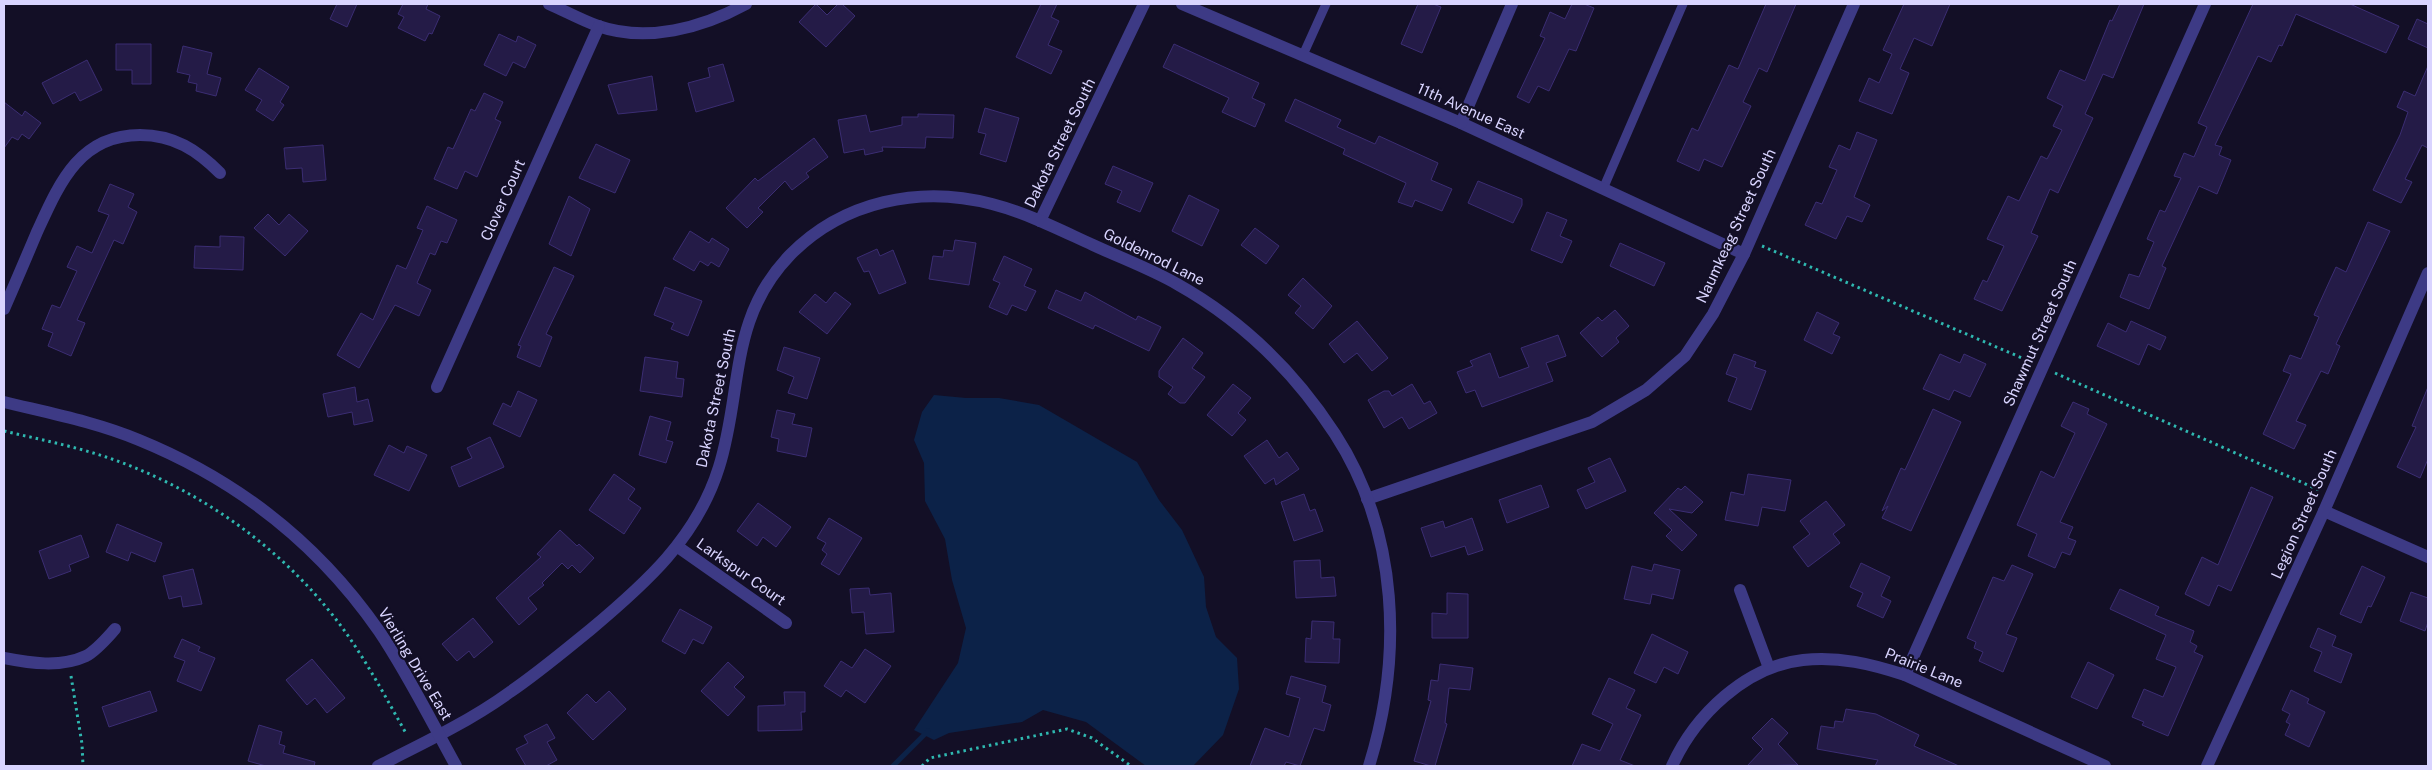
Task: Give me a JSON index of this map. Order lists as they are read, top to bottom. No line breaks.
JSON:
{"streets":{"street":["11th Avenue East","Dakota Street South","Clover Court","Naumkeag Street South","Goldenrod Lane","Shawmut Street South","Legion Street South","Larkspur Court","Vierling Drive East","Prairie Lane"]},"crossings":[["11th Avenue East","Naumkeag Street South"],["Dakota Street South","Goldenrod Lane"],["Dakota Street South","Larkspur Court"],["Dakota Street South","Vierling Drive East"],["Naumkeag Street South","Goldenrod Lane"],["Shawmut Street South","Prairie Lane"]]}
